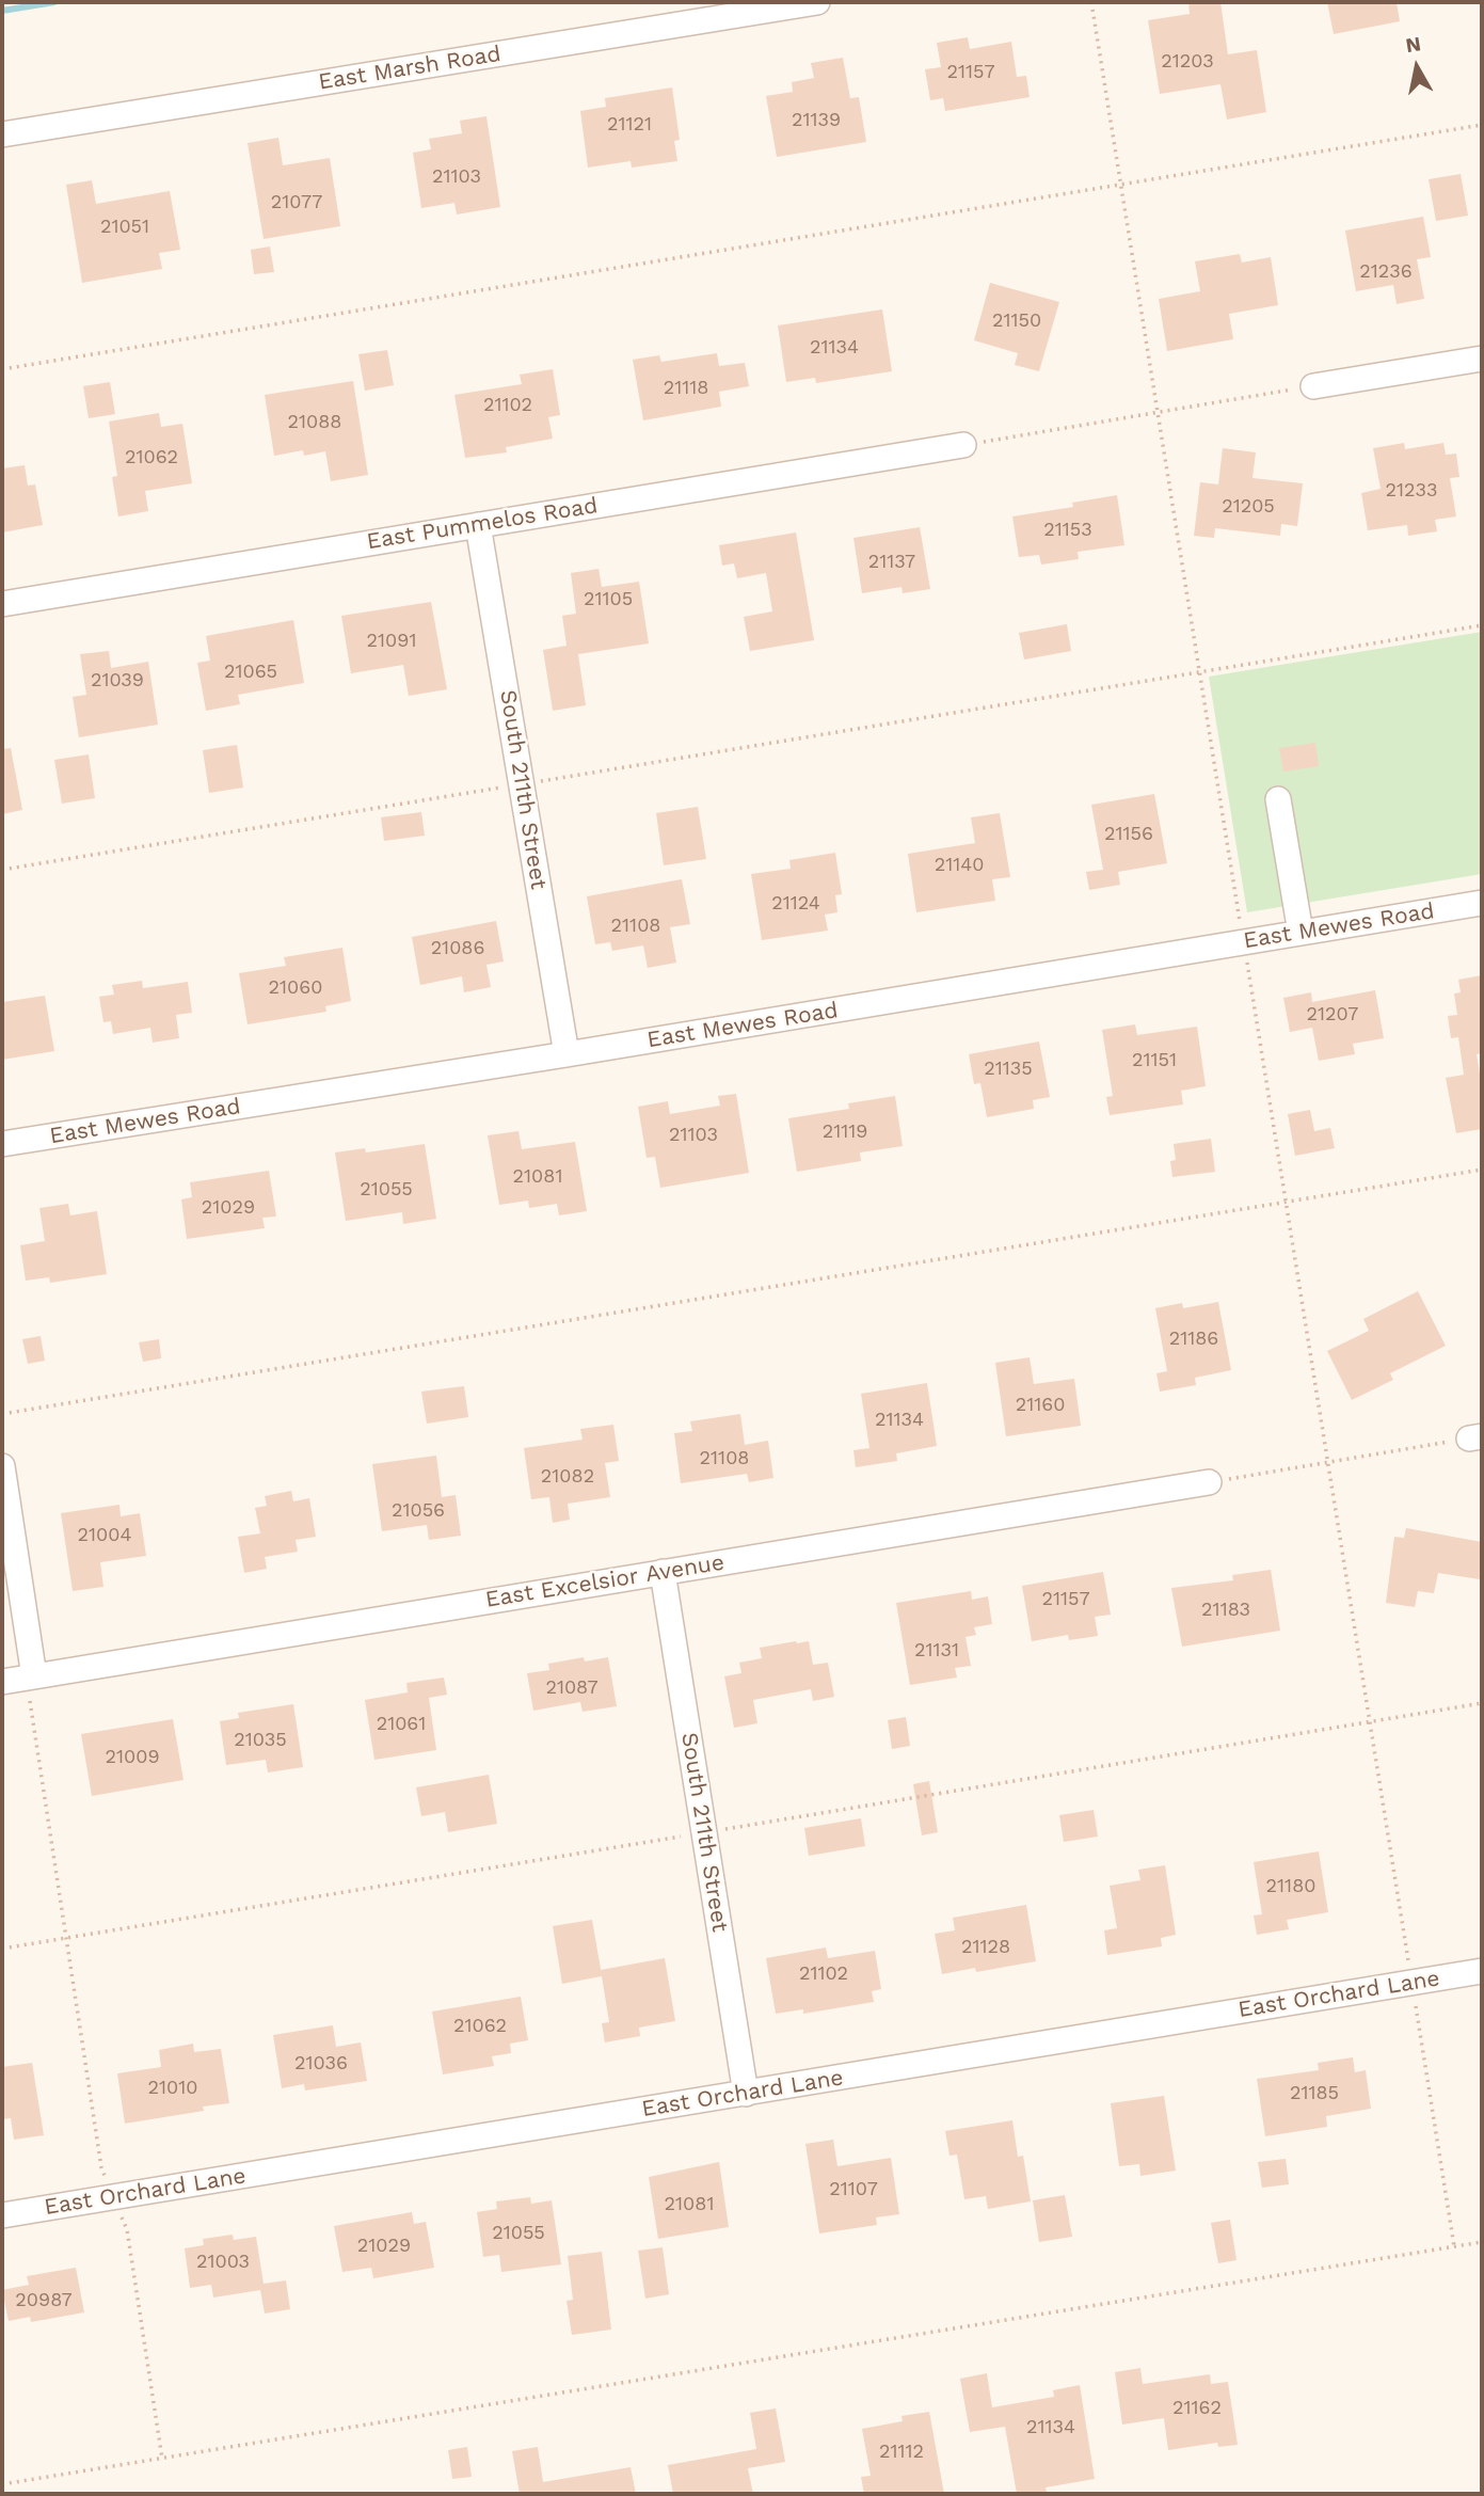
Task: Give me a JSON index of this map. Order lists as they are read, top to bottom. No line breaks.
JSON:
{"streets":{"street":["East Marsh Road","East Pummelos Road","South 211th Street","East Mewes Road","East Excelsior Avenue","East Orchard Lane"]},"crossings":[["East Pummelos Road","South 211th Street"],["South 211th Street","East Mewes Road"],["South 211th Street","East Excelsior Avenue"],["South 211th Street","East Orchard Lane"]],"house_numbers":["21203","21157","21139","21121","21103","21077","21051","21236","21150","21134","21118","21102","21088","21062","21233","21205","21153","21137","21105","21091","21065","21039","21156","21140","21124","21108","21086","21060","21207","21151","21135","21119","21103","21081","21055","21029","21186","21160","21134","21108","21082","21056","21004","21157","21183","21131","21087","21061","21035","21009","21180","21128","21102","21062","21036","21010","21185","21107","21081","21055","21029","21003","20987","21162","21134","21112"],"north":"top"}
